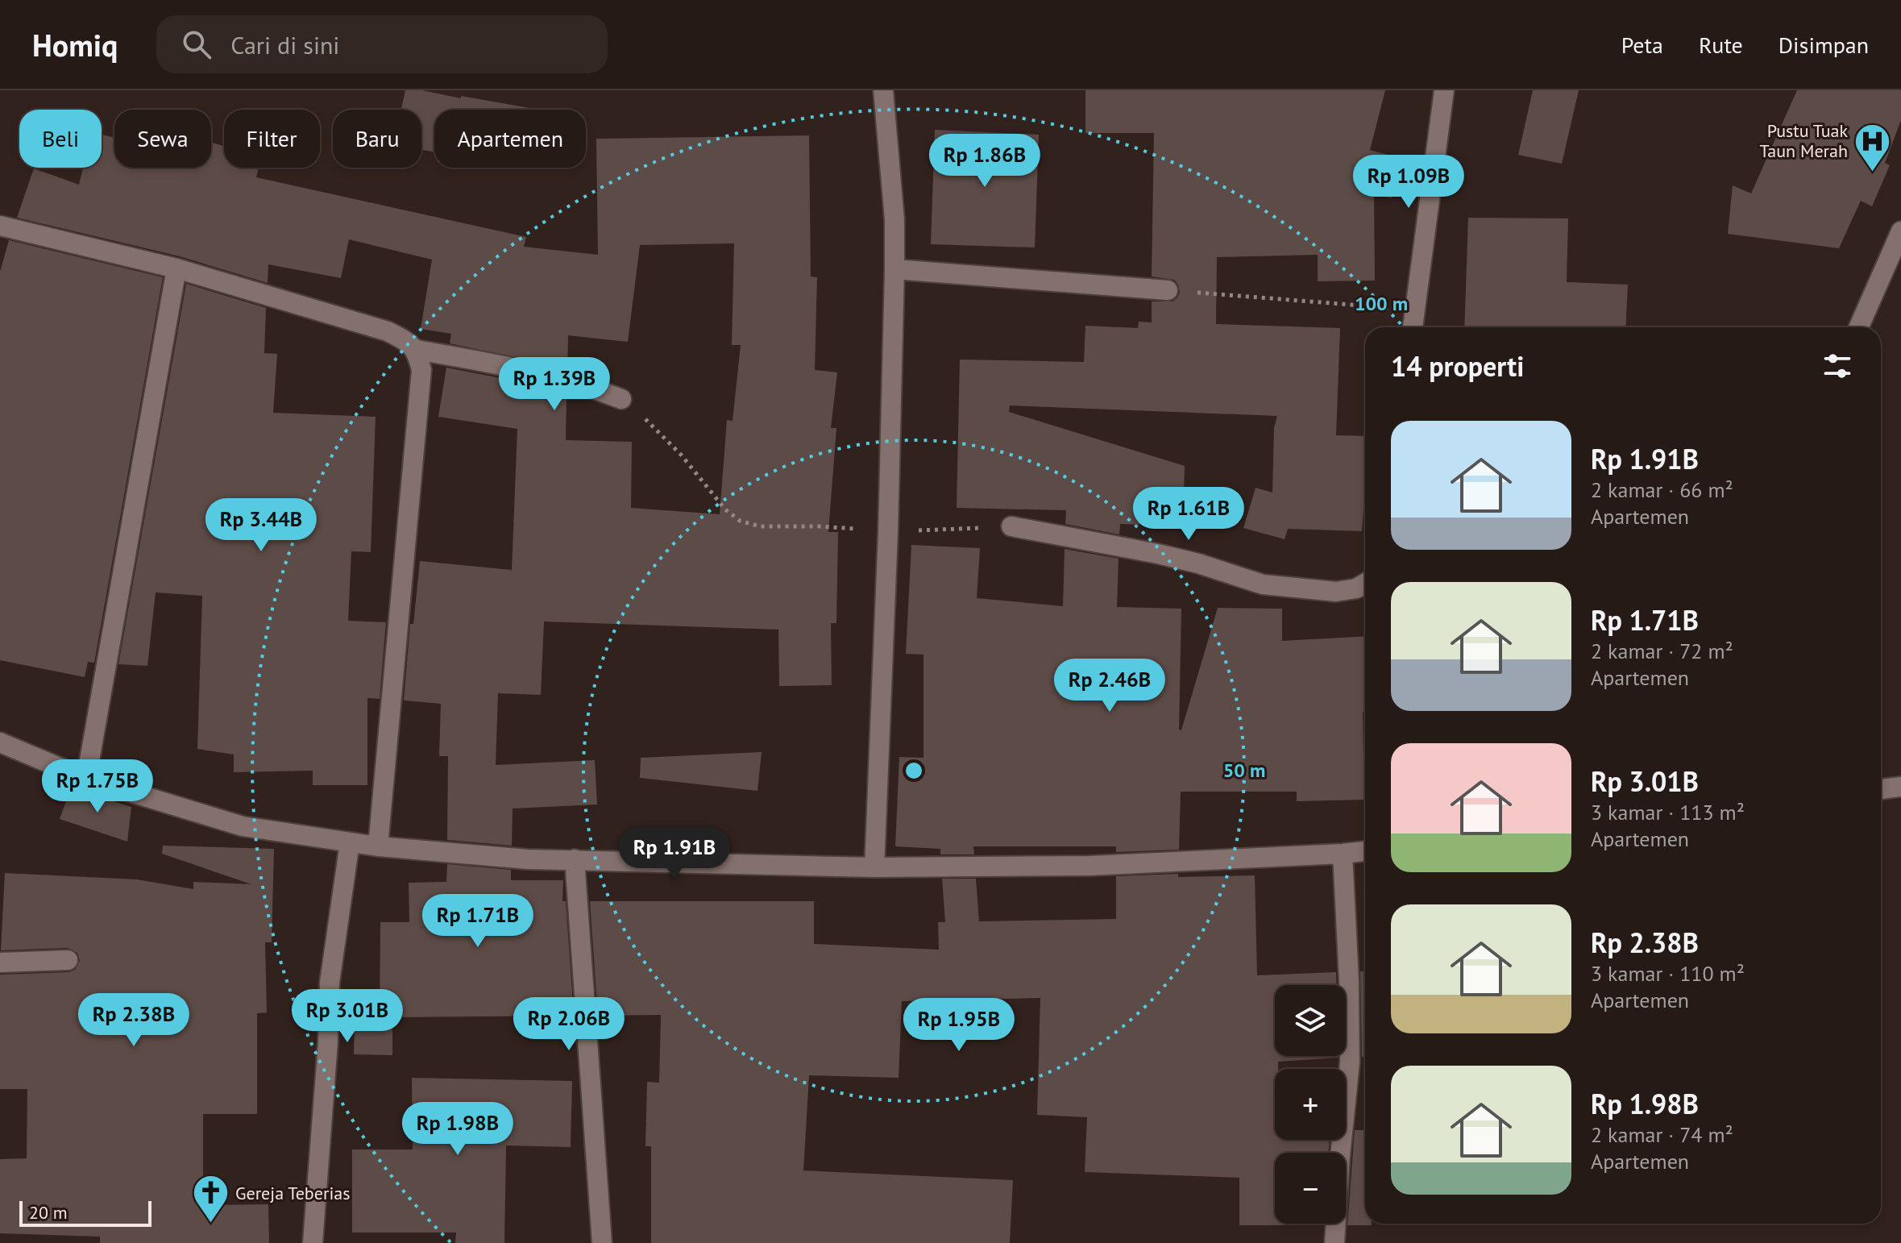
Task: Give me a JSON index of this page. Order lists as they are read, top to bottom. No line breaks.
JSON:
{"places":{"hospital":["Pustu Tuak Taun Merah"],"church":["Gereja Teberias"]},"scale_bar":"20 m","page":{"header":"Homiq","search":"Cari di sini","nav":["Peta","Rute","Disimpan"],"chip":["Beli","Sewa","Filter","Baru","Apartemen"],"price":["Rp 1.86B","Rp 1.09B","Rp 1.39B","Rp 1.61B","Rp 3.44B","Rp 2.46B","Rp 1.75B","Rp 1.91B","Rp 1.71B","Rp 3.01B","Rp 2.38B","Rp 2.06B","Rp 1.95B","Rp 1.98B"],"heading":"14 properti","list":[{"name":"Rp 1.91B","note":"2 kamar · 66 m² · Apartemen"},{"name":"Rp 1.71B","note":"2 kamar · 72 m² · Apartemen"},{"name":"Rp 3.01B","note":"3 kamar · 113 m² · Apartemen"},{"name":"Rp 2.38B","note":"3 kamar · 110 m² · Apartemen"},{"name":"Rp 1.98B","note":"2 kamar · 74 m² · Apartemen"}],"map_buttons":["+","−"],"scale":"20 m"},"rings":["100 m","50 m"]}
